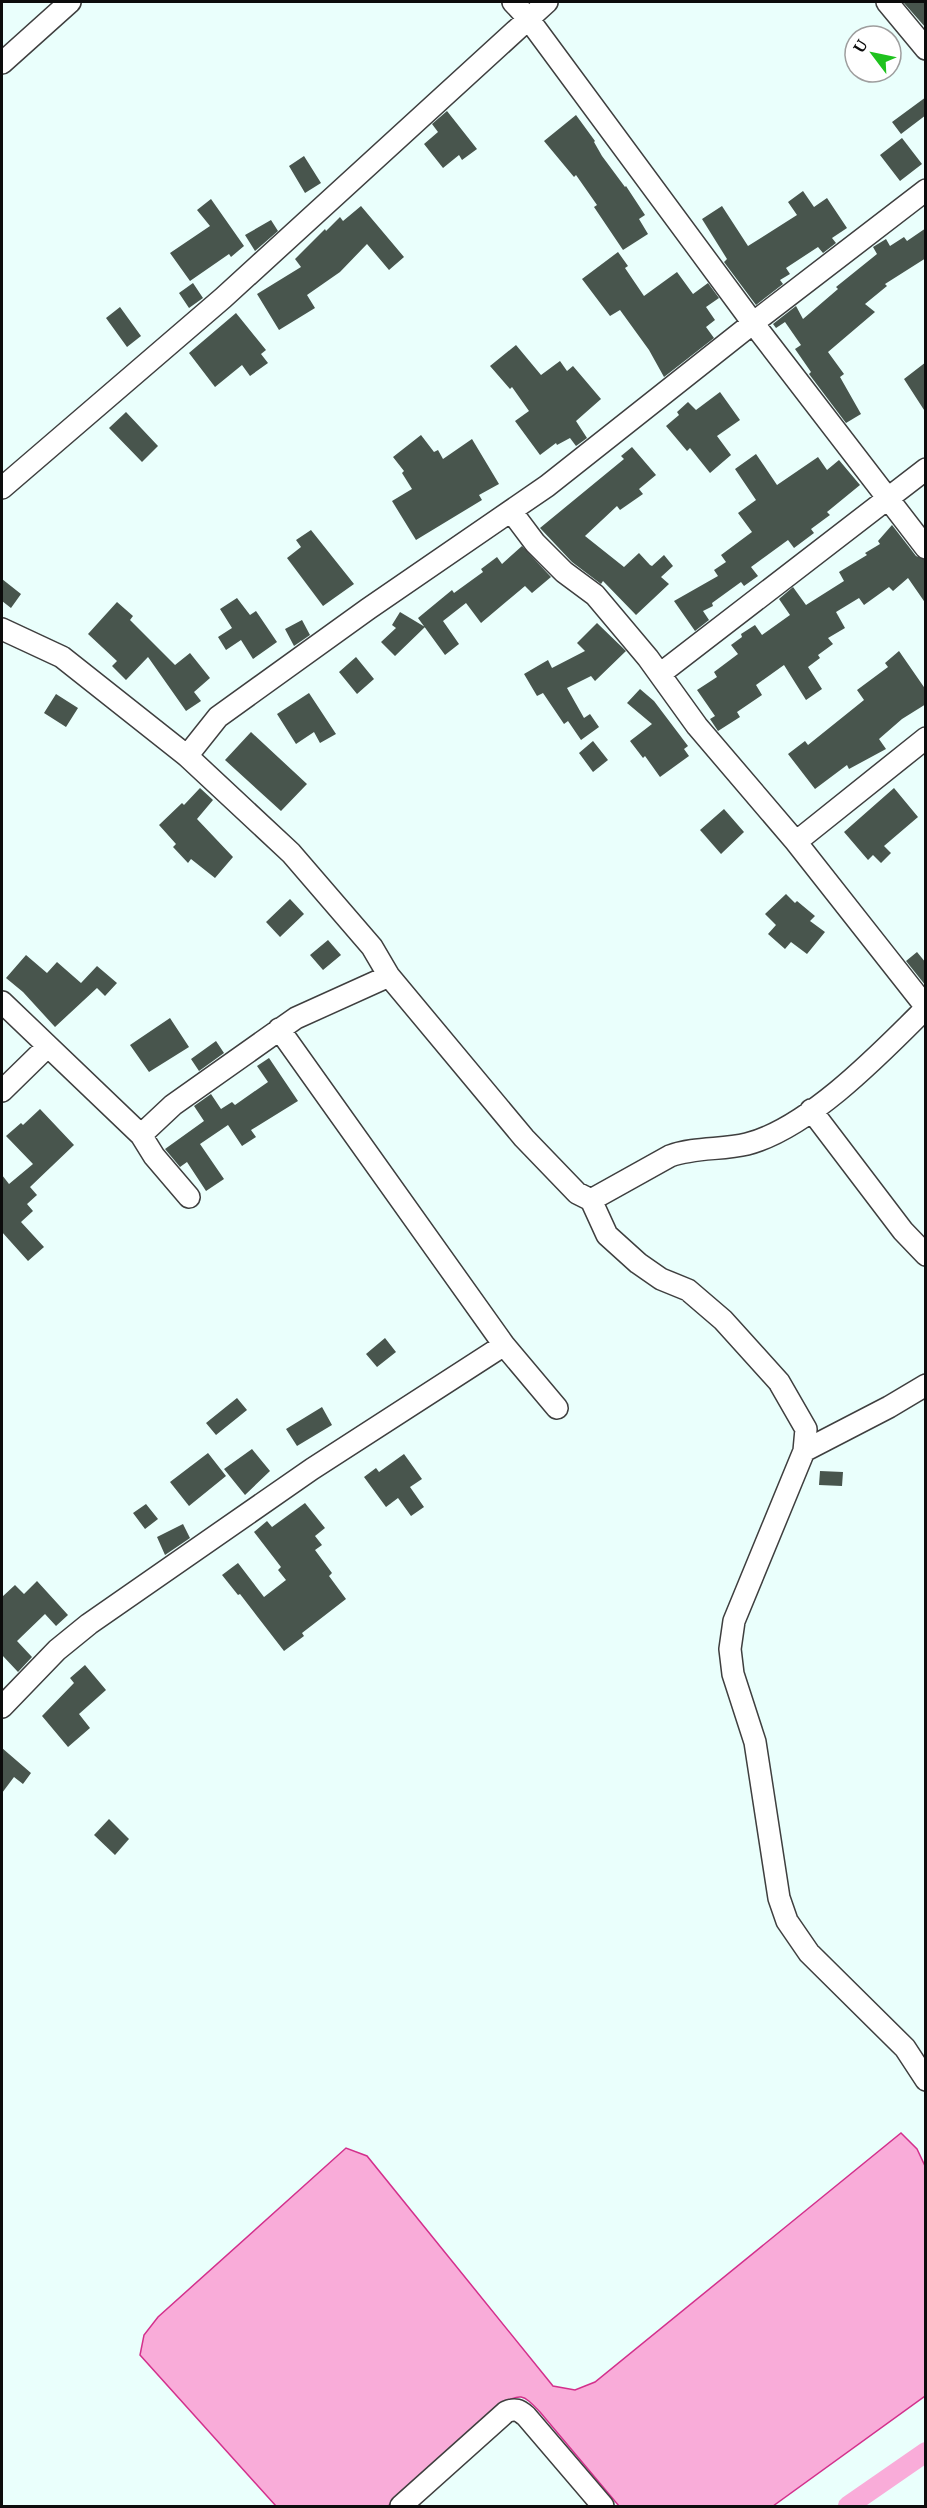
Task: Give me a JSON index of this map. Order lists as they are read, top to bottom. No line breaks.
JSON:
{"north":"top left"}
